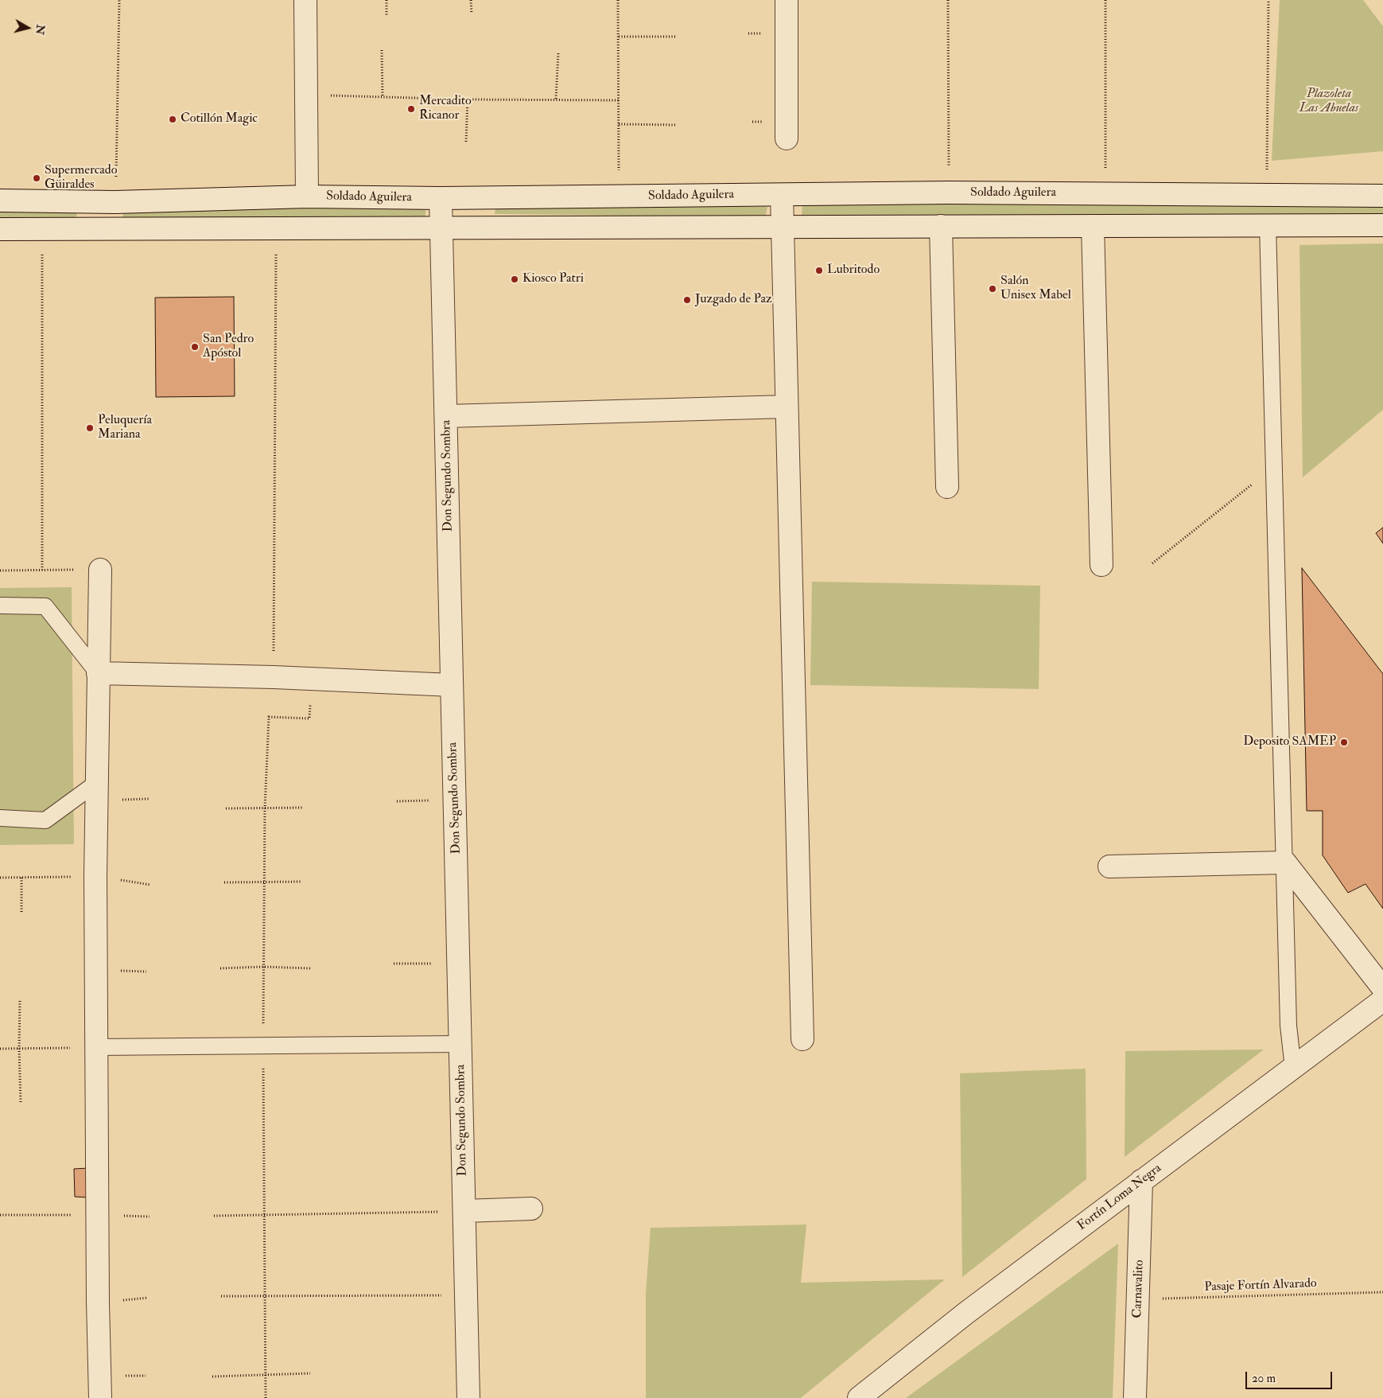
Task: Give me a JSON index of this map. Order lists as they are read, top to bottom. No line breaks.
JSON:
{"streets":{"street":["Soldado Aguilera","Don Segundo Sombra","Fortín Loma Negra","Carnavalito"],"path":["Pasaje Fortín Alvarado"]},"crossings":[["Soldado Aguilera","Don Segundo Sombra"],["Fortín Loma Negra","Carnavalito"],["Pasaje Fortín Alvarado","Carnavalito"]],"parks":["Plazoleta Las Abuelas"],"places":["Mercadito Ricanor","Cotillón Magic","Supermercado Güiraldes","Lubritodo","Kiosco Patri","Salón Unisex Mabel","Juzgado de Paz","San Pedro Apóstol","Peluquería Mariana","Deposito SAMEP"],"scale_bar":"20 m","north":"right"}
